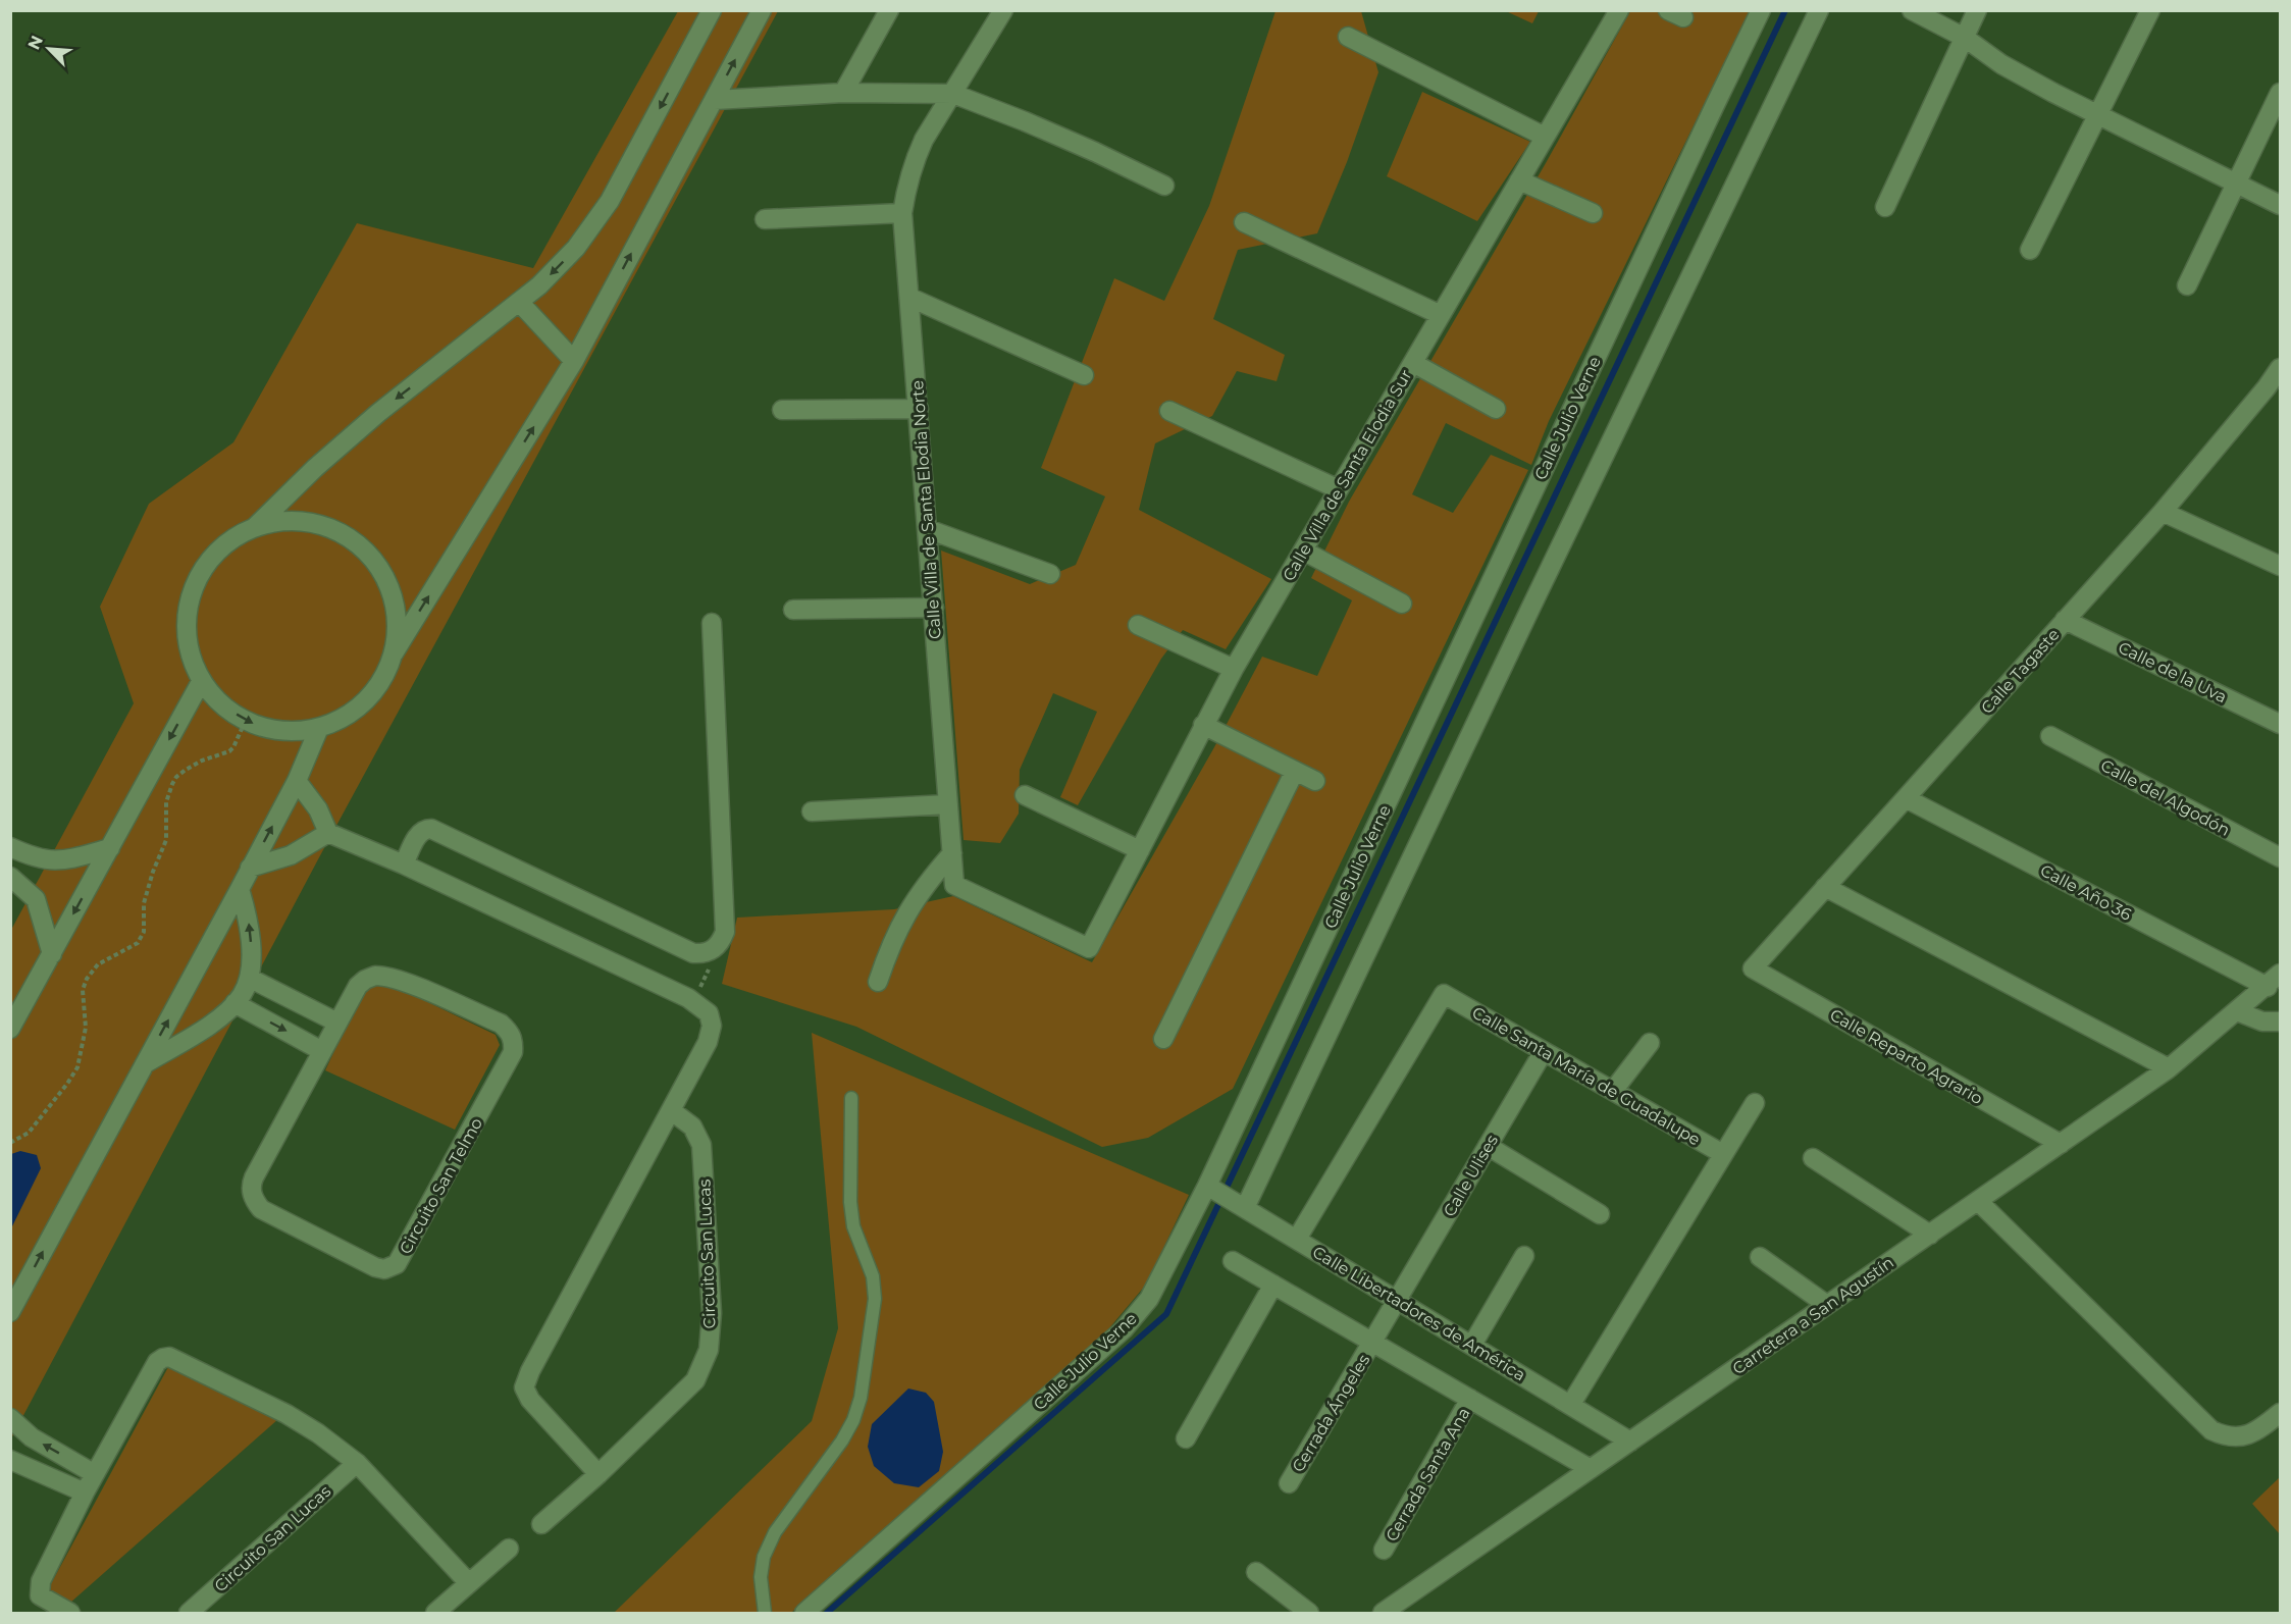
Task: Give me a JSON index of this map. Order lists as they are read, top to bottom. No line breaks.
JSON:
{"streets":{"street":["Calle Julio Verne","Calle Villa de Santa Elodia Sur","Calle Villa de Santa Elodia Norte","Calle Tagaste","Calle de la Uva","Calle del Algodón","Calle Año 36","Calle Reparto Agrario","Calle Santa María de Guadalupe","Calle Ulises","Circuito San Telmo","Circuito San Lucas","Calle Libertadores de América","Carretera a San Agustín","Cerrada Ángeles","Cerrada Santa Ana"]},"crossings":[["Calle Julio Verne","Calle Libertadores de América"],["Calle Villa de Santa Elodia Sur","Calle Villa de Santa Elodia Norte"],["Calle Tagaste","Calle de la Uva"],["Calle Tagaste","Calle Año 36"],["Calle Tagaste","Calle Reparto Agrario"],["Calle Año 36","Carretera a San Agustín"],["Calle Reparto Agrario","Carretera a San Agustín"],["Calle Santa María de Guadalupe","Calle Ulises"],["Calle Santa María de Guadalupe","Calle Libertadores de América"],["Calle Ulises","Calle Libertadores de América"],["Calle Ulises","Cerrada Ángeles"],["Calle Libertadores de América","Carretera a San Agustín"]],"north":"top left"}
